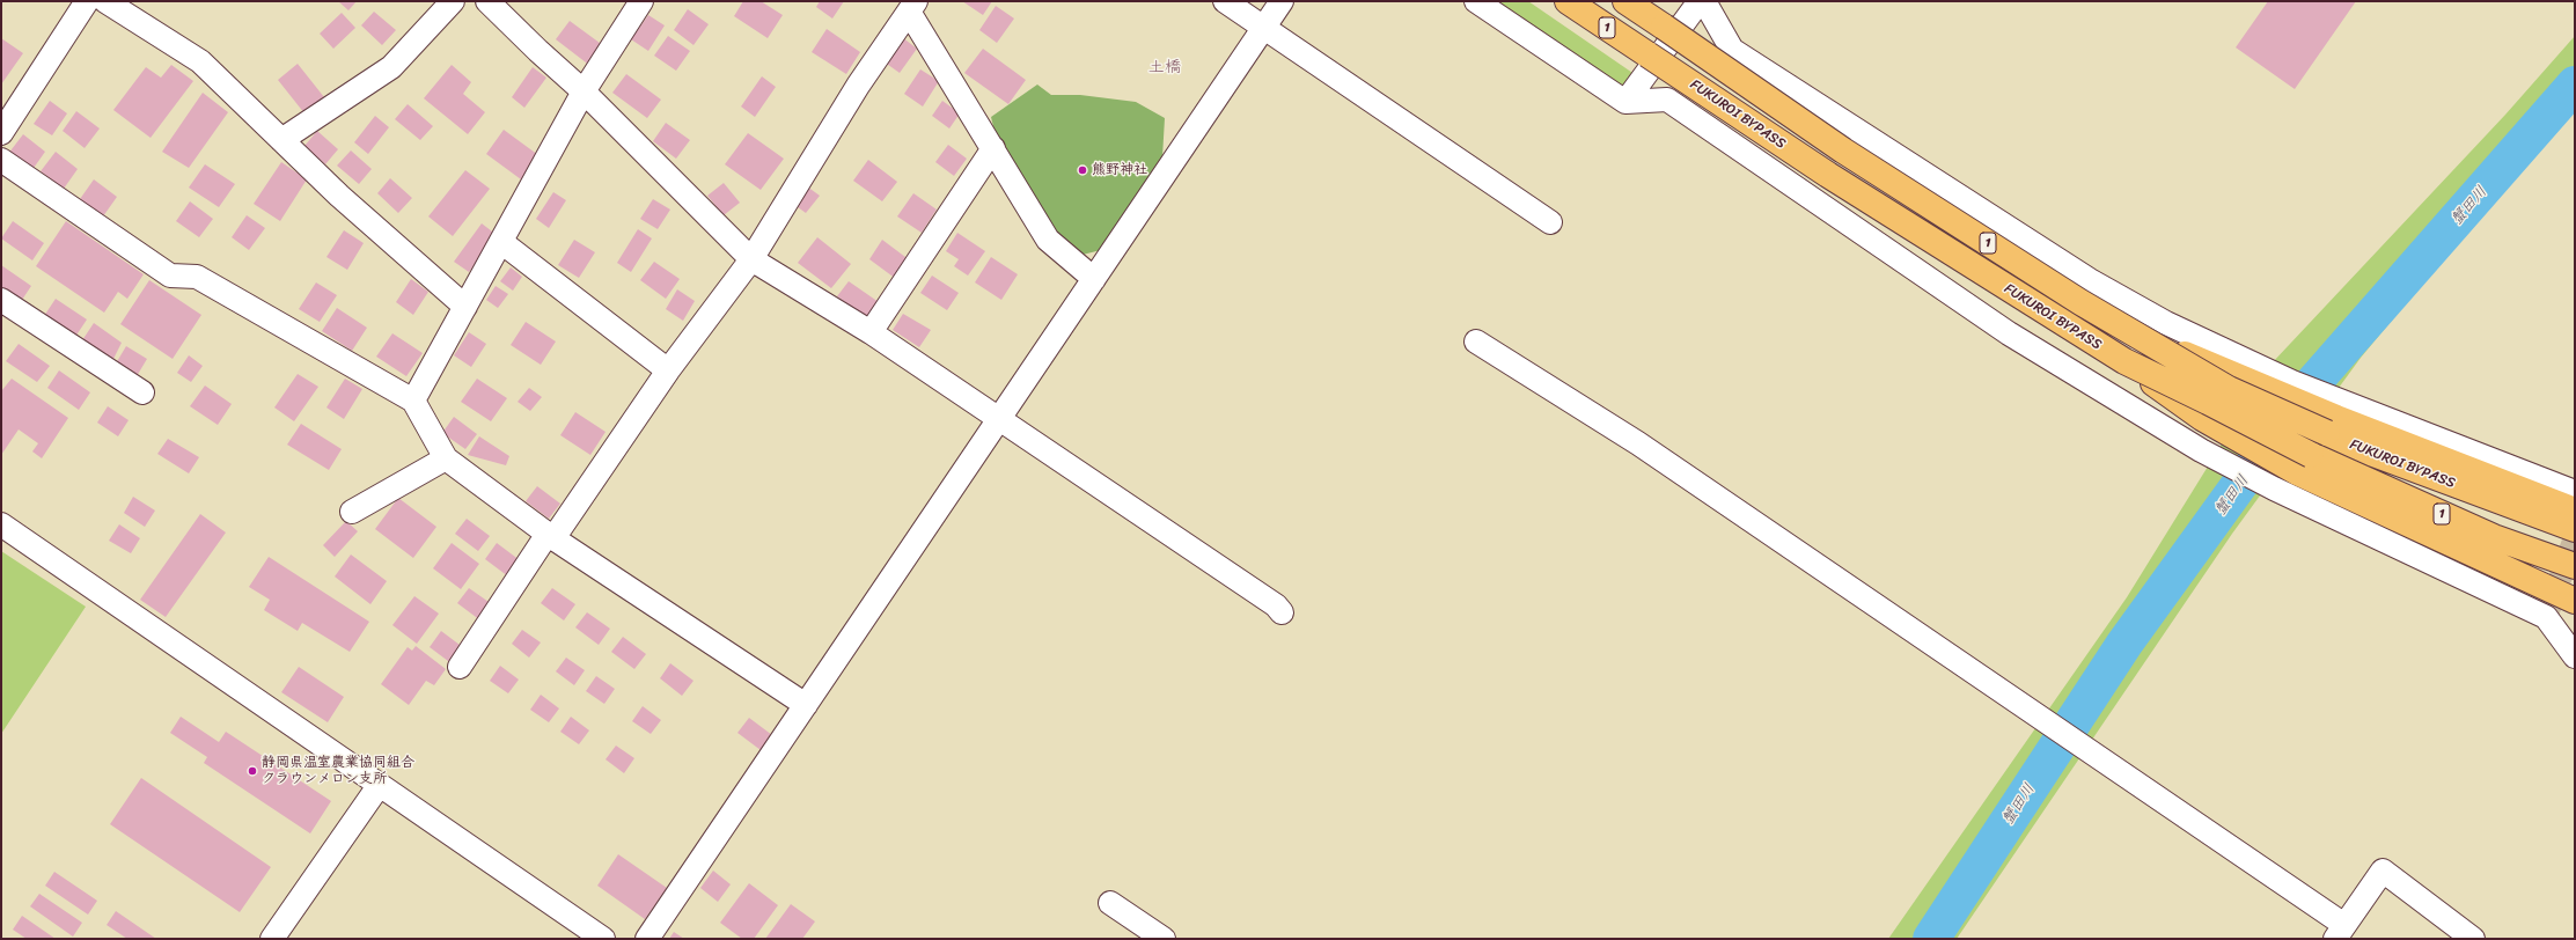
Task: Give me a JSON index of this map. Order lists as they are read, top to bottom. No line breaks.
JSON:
{"streets":{"highway":["1","FUKUROI BYPASS"]},"districts":["土橋"],"water":["蟹田川"],"places":["熊野神社","静岡県温室農業協同組合 クラウンメロン支所"]}
